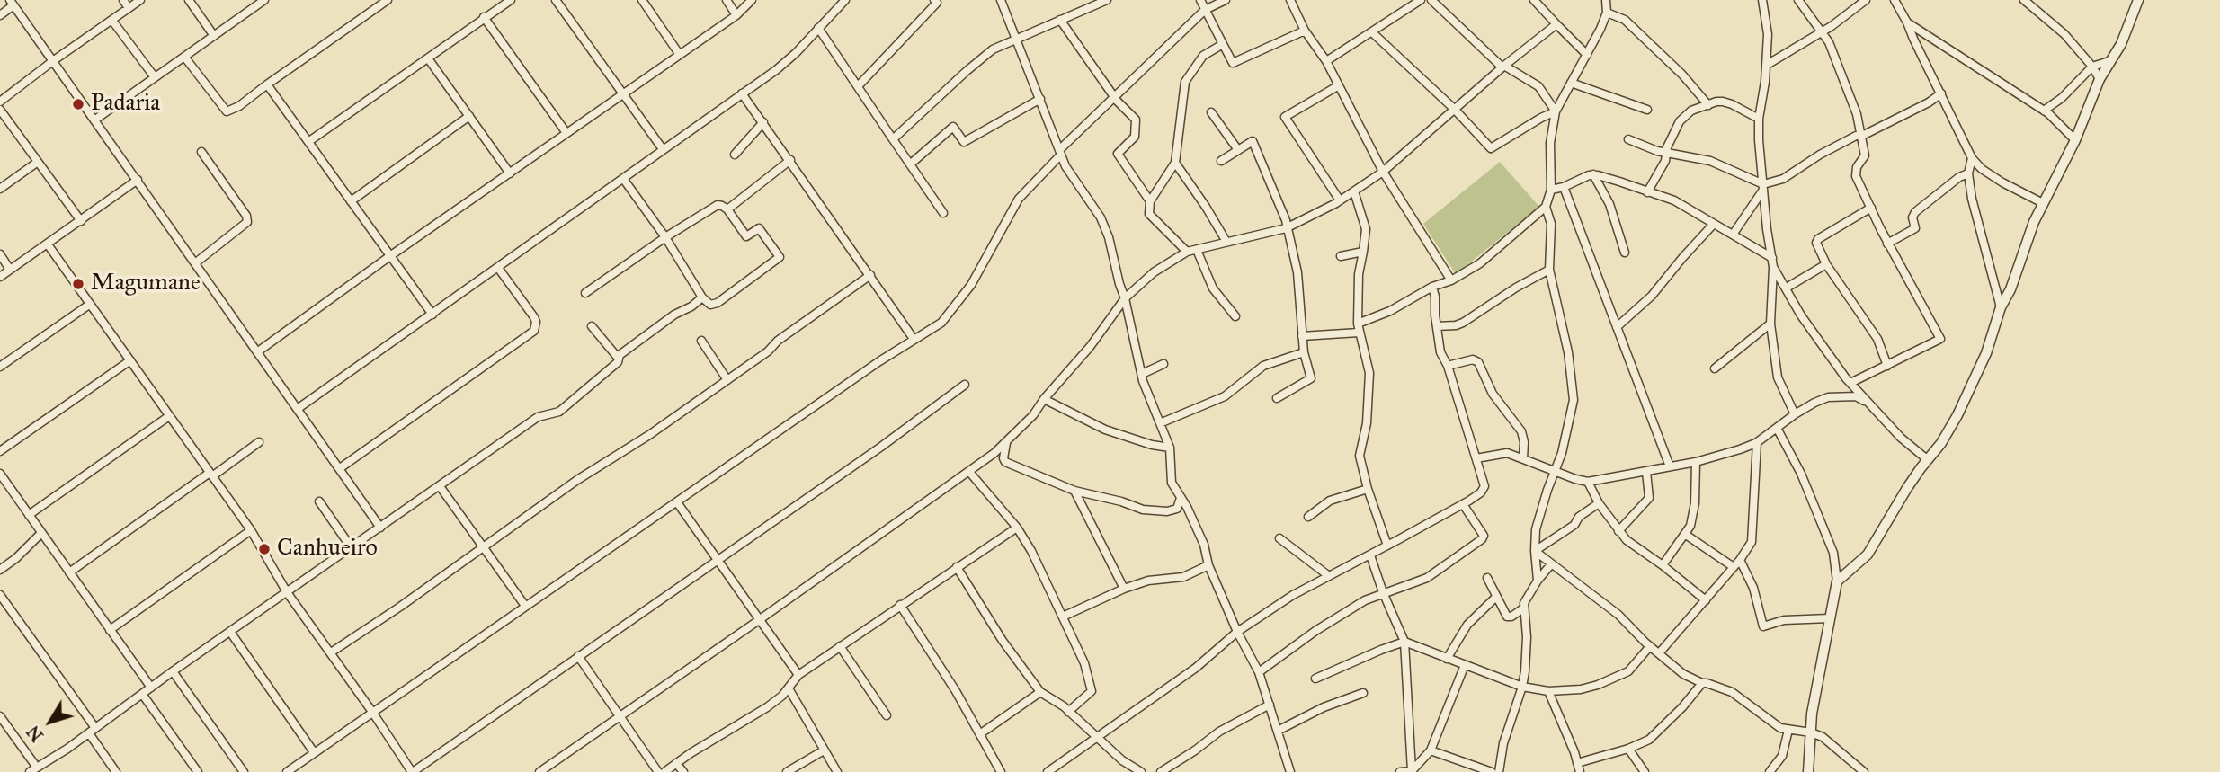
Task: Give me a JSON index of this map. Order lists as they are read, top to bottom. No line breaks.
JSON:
{"places":["Padaria","Magumane","Canhueiro"],"north":"bottom left"}
